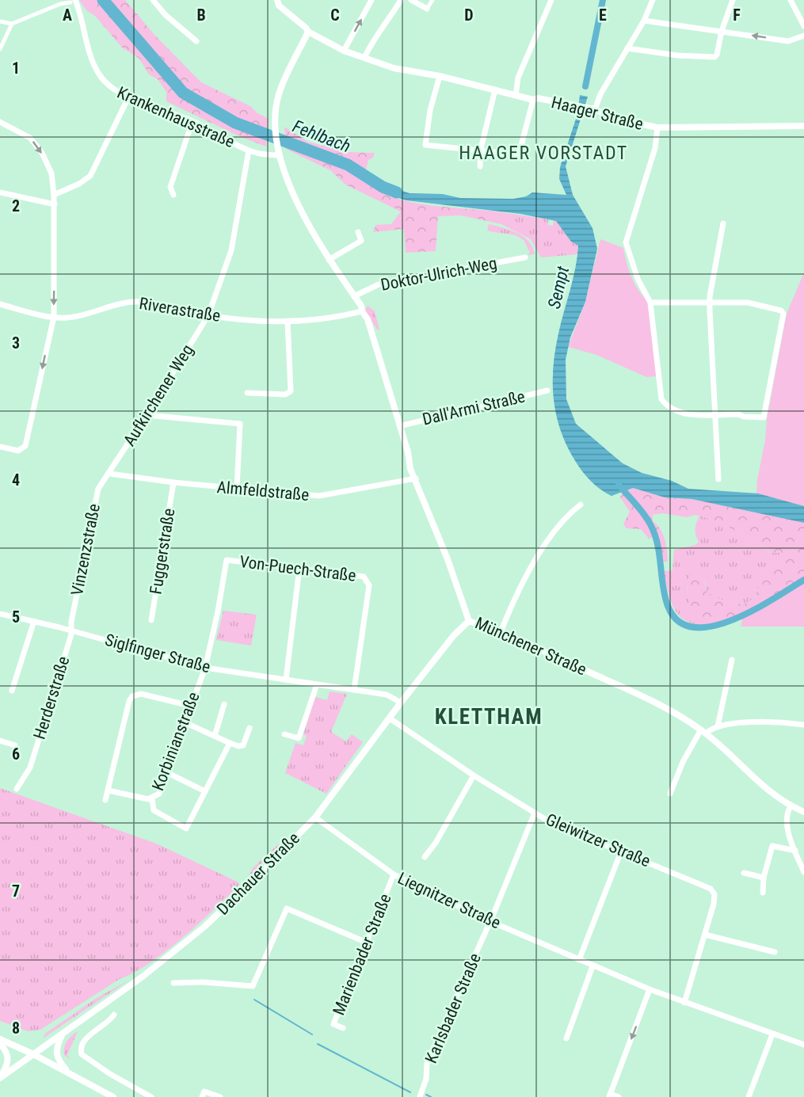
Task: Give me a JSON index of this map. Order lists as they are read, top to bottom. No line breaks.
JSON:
{"streets":{"street":["Haager Straße","Krankenhausstraße","Doktor-Ulrich-Weg","Riverastraße","Aufkirchener Weg","Dall'Armi Straße","Almfeldstraße","Vinzenzstraße","Fuggerstraße","Von-Puech-Straße","Münchener Straße","Siglfinger Straße","Herderstraße","Korbinianstraße","Gleiwitzer Straße","Dachauer Straße","Liegnitzer Straße","Marienbader Straße","Karlsbader Straße"]},"crossings":[["Haager Straße","Münchener Straße"],["Krankenhausstraße","Aufkirchener Weg"],["Krankenhausstraße","Münchener Straße"],["Doktor-Ulrich-Weg","Münchener Straße"],["Riverastraße","Aufkirchener Weg"],["Riverastraße","Münchener Straße"],["Aufkirchener Weg","Almfeldstraße"],["Aufkirchener Weg","Vinzenzstraße"],["Dall'Armi Straße","Münchener Straße"],["Almfeldstraße","Vinzenzstraße"],["Almfeldstraße","Fuggerstraße"],["Almfeldstraße","Münchener Straße"],["Vinzenzstraße","Siglfinger Straße"],["Vinzenzstraße","Herderstraße"],["Von-Puech-Straße","Siglfinger Straße"],["Von-Puech-Straße","Korbinianstraße"],["Münchener Straße","Dachauer Straße"],["Siglfinger Straße","Herderstraße"],["Siglfinger Straße","Korbinianstraße"],["Siglfinger Straße","Dachauer Straße"],["Gleiwitzer Straße","Dachauer Straße"],["Gleiwitzer Straße","Liegnitzer Straße"],["Gleiwitzer Straße","Karlsbader Straße"],["Dachauer Straße","Liegnitzer Straße"],["Liegnitzer Straße","Marienbader Straße"],["Liegnitzer Straße","Karlsbader Straße"]],"districts":["HAAGER VORSTADT","KLETTHAM"],"water":["Fehlbach","Sempt"],"grid":{"columns":["A","B","C","D","E","F"],"rows":["1","2","3","4","5","6","7","8"]}}
